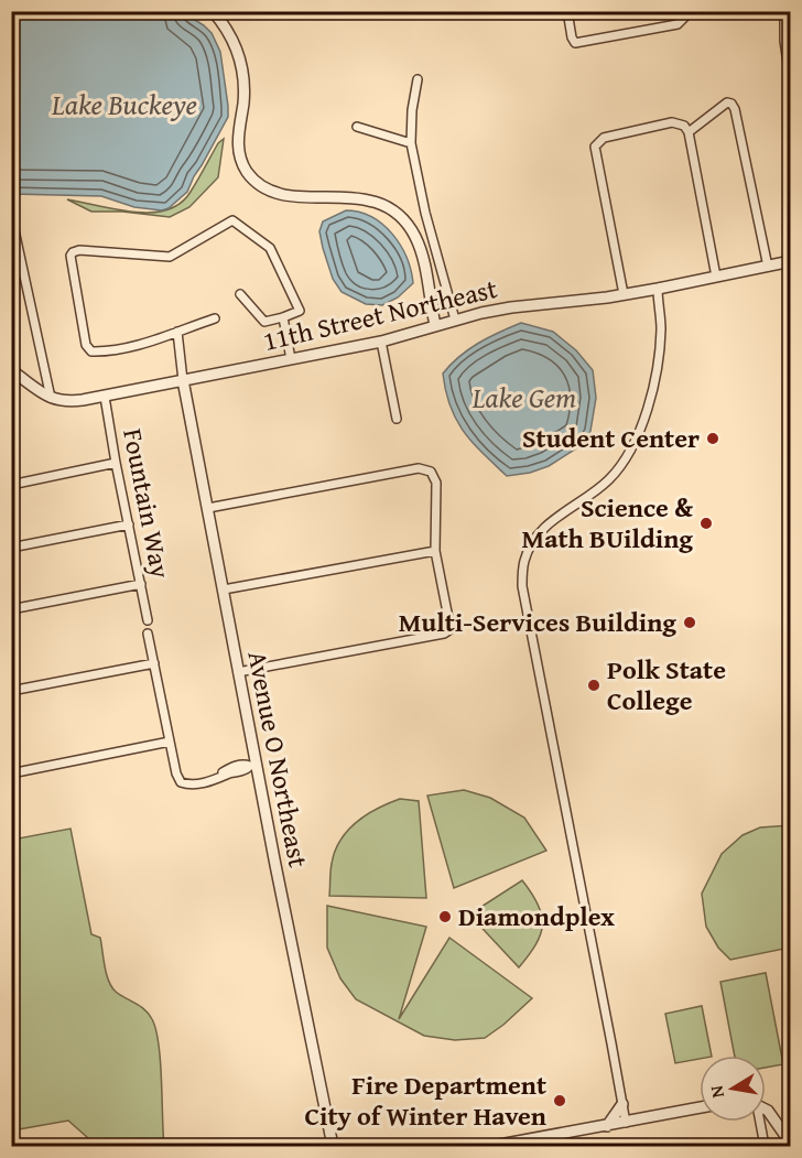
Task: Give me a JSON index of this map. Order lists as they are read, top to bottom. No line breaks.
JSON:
{"streets":{"street":["11th Street Northeast","Fountain Way","Avenue O Northeast"]},"crossings":[["11th Street Northeast","Fountain Way"],["11th Street Northeast","Avenue O Northeast"]],"water":["Lake Buckeye","Lake Gem"],"places":["Student Center","Science & Math BUilding","Multi-Services Building","Polk State College","Diamondplex","Fire Department City of Winter Haven"],"north":"left"}
